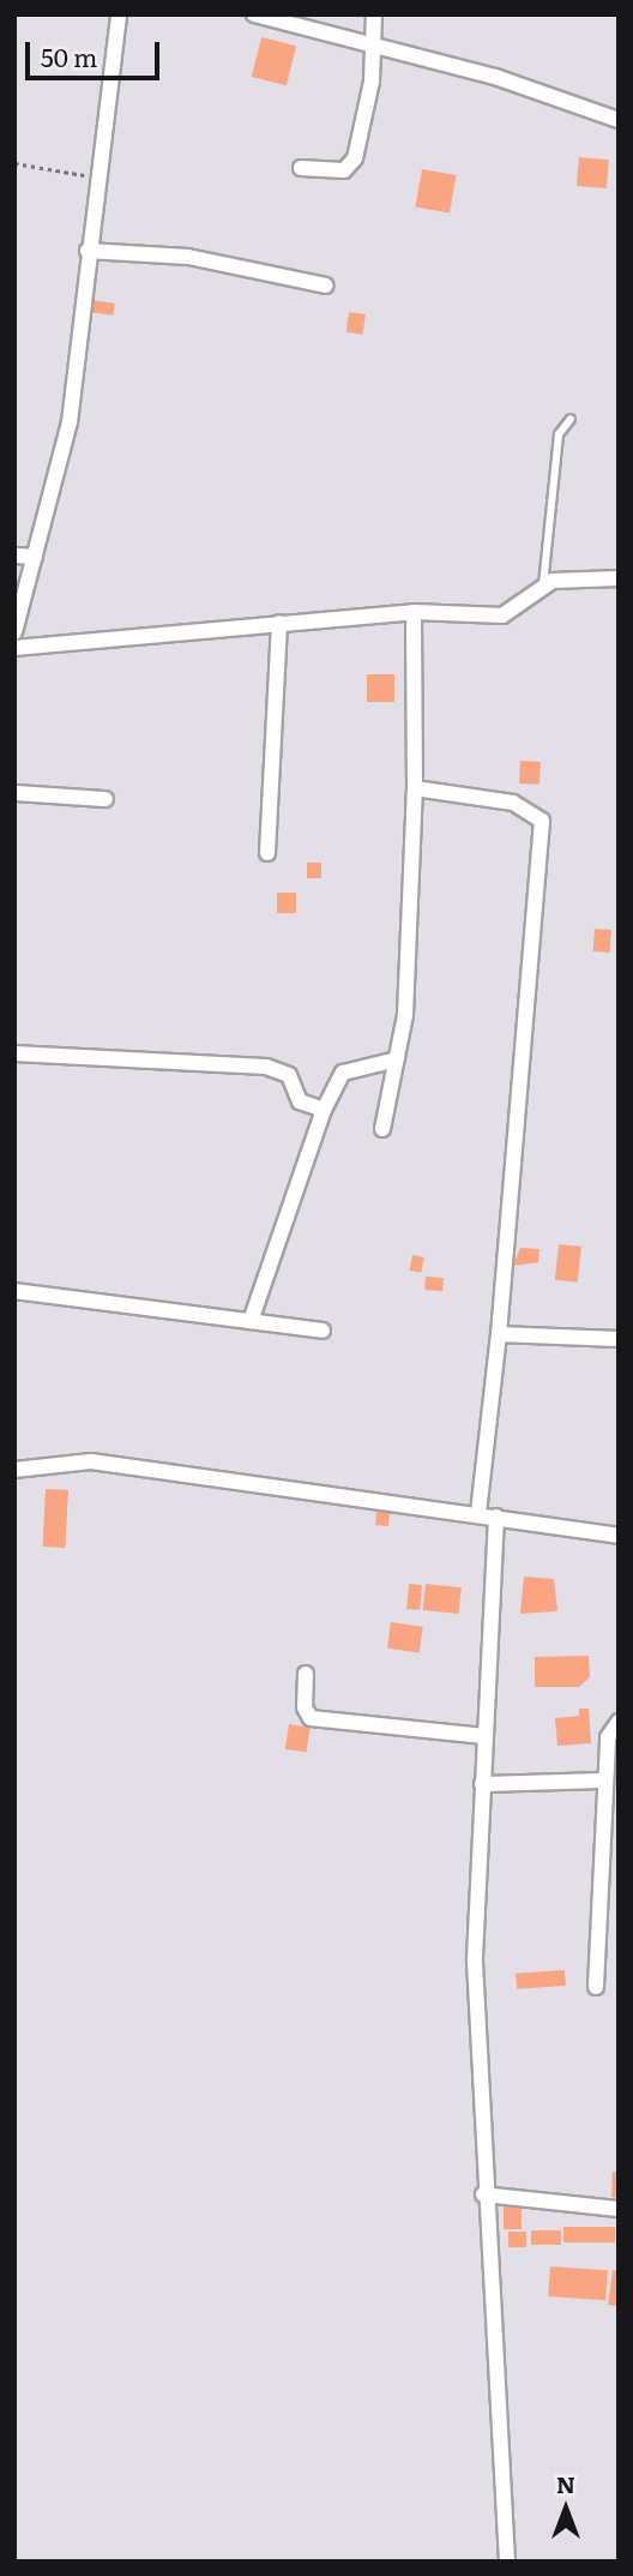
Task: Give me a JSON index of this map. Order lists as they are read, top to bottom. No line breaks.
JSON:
{"scale_bar":"50 m","north":"top"}
